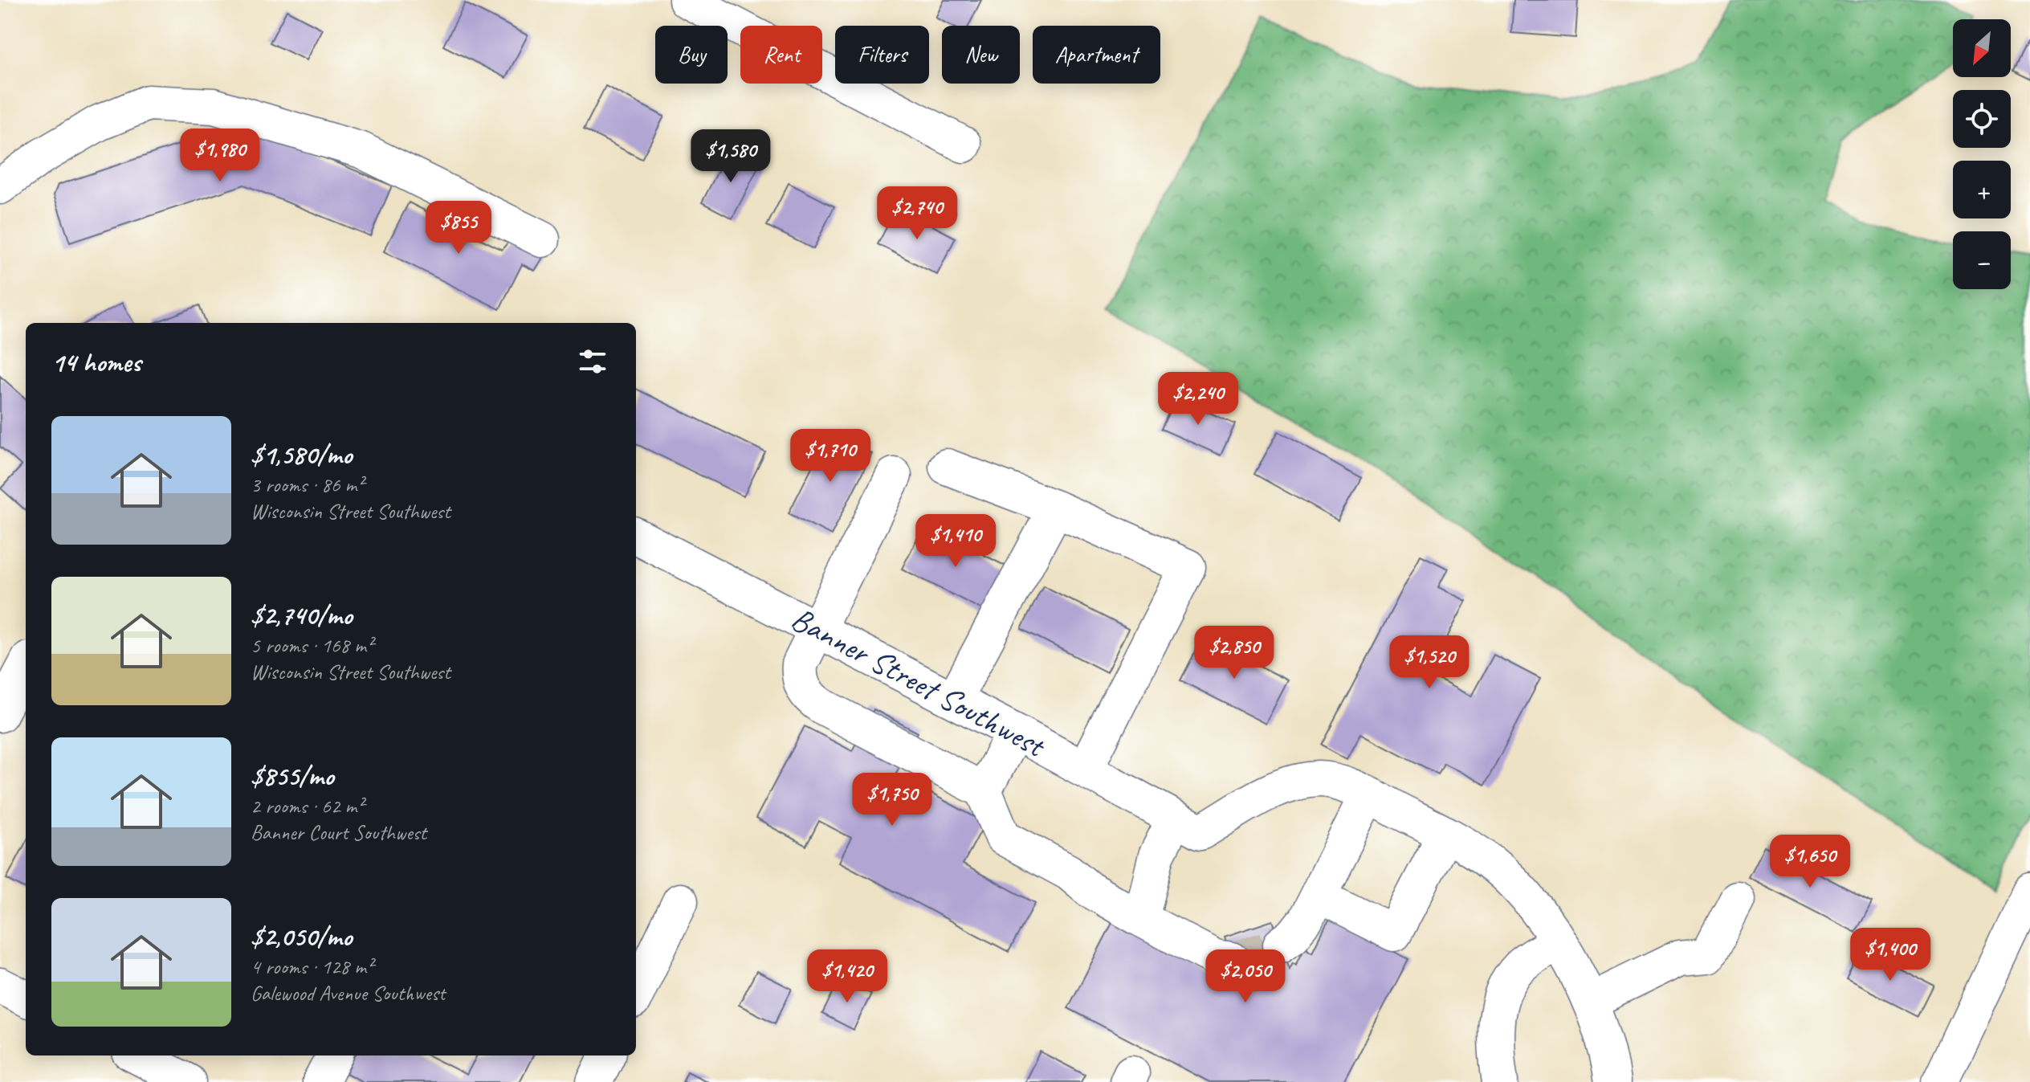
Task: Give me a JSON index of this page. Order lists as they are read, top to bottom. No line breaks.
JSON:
{"streets":{"street":["Banner Street Southwest"]},"north":"bottom left","page":{"map_buttons":["+","−"],"chip":["Buy","Rent","Filters","New","Apartment"],"price":["$1,980","$1,580","$2,740","$855","$2,240","$1,710","$1,410","$2,850","$1,520","$1,750","$1,650","$1,400","$1,420","$2,050"],"heading":"14 homes","list":[{"name":"$1,580/mo","note":"3 rooms · 86 m² · Wisconsin Street Southwest"},{"name":"$2,740/mo","note":"5 rooms · 168 m² · Wisconsin Street Southwest"},{"name":"$855/mo","note":"2 rooms · 62 m² · Banner Court Southwest"},{"name":"$2,050/mo","note":"4 rooms · 128 m² · Galewood Avenue Southwest"}]}}
